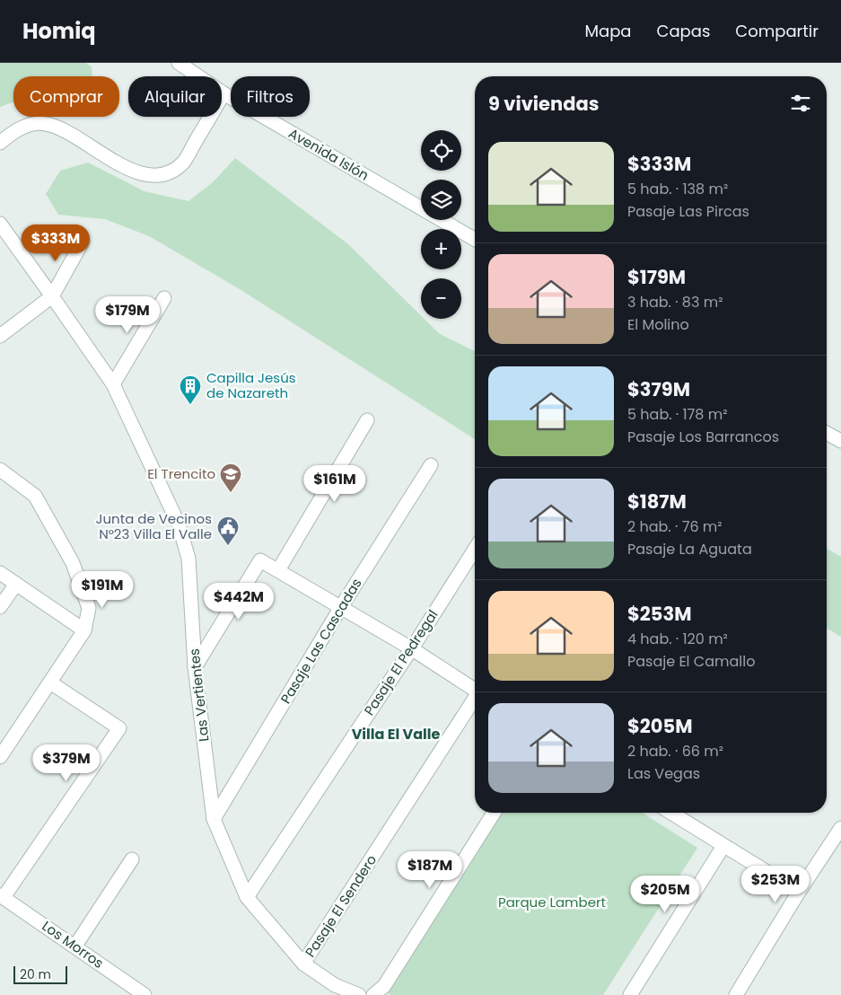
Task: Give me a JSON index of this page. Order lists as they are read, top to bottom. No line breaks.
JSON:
{"streets":{"street":["Avenida Islón","Pasaje Las Cascadas","Pasaje El Pedregal","Las Vertientes","Pasaje El Sendero","Los Morros"]},"crossings":[["Pasaje Las Cascadas","Las Vertientes"],["Pasaje El Pedregal","Las Vertientes"],["Las Vertientes","Pasaje El Sendero"]],"districts":["Villa El Valle"],"parks":["Parque Lambert"],"places":{"building":["Capilla Jesús de Nazareth"],"school or university":["El Trencito"],"public building":["Junta de Vecinos N°23 Villa El Valle"]},"scale_bar":"20 m","page":{"header":"Homiq","nav":["Mapa","Capas","Compartir"],"chip":["Comprar","Alquilar","Filtros"],"heading":"9 viviendas","map_buttons":["+","−"],"list":[{"name":"$333M","note":"5 hab. · 138 m² · Pasaje Las Pircas"},{"name":"$179M","note":"3 hab. · 83 m² · El Molino"},{"name":"$379M","note":"5 hab. · 178 m² · Pasaje Los Barrancos"},{"name":"$187M","note":"2 hab. · 76 m² · Pasaje La Aguata"},{"name":"$253M","note":"4 hab. · 120 m² · Pasaje El Camallo"},{"name":"$205M","note":"2 hab. · 66 m² · Las Vegas"}],"price":["$333M","$179M","$161M","$191M","$442M","$379M","$187M","$253M","$205M"],"scale":"20 m"}}
